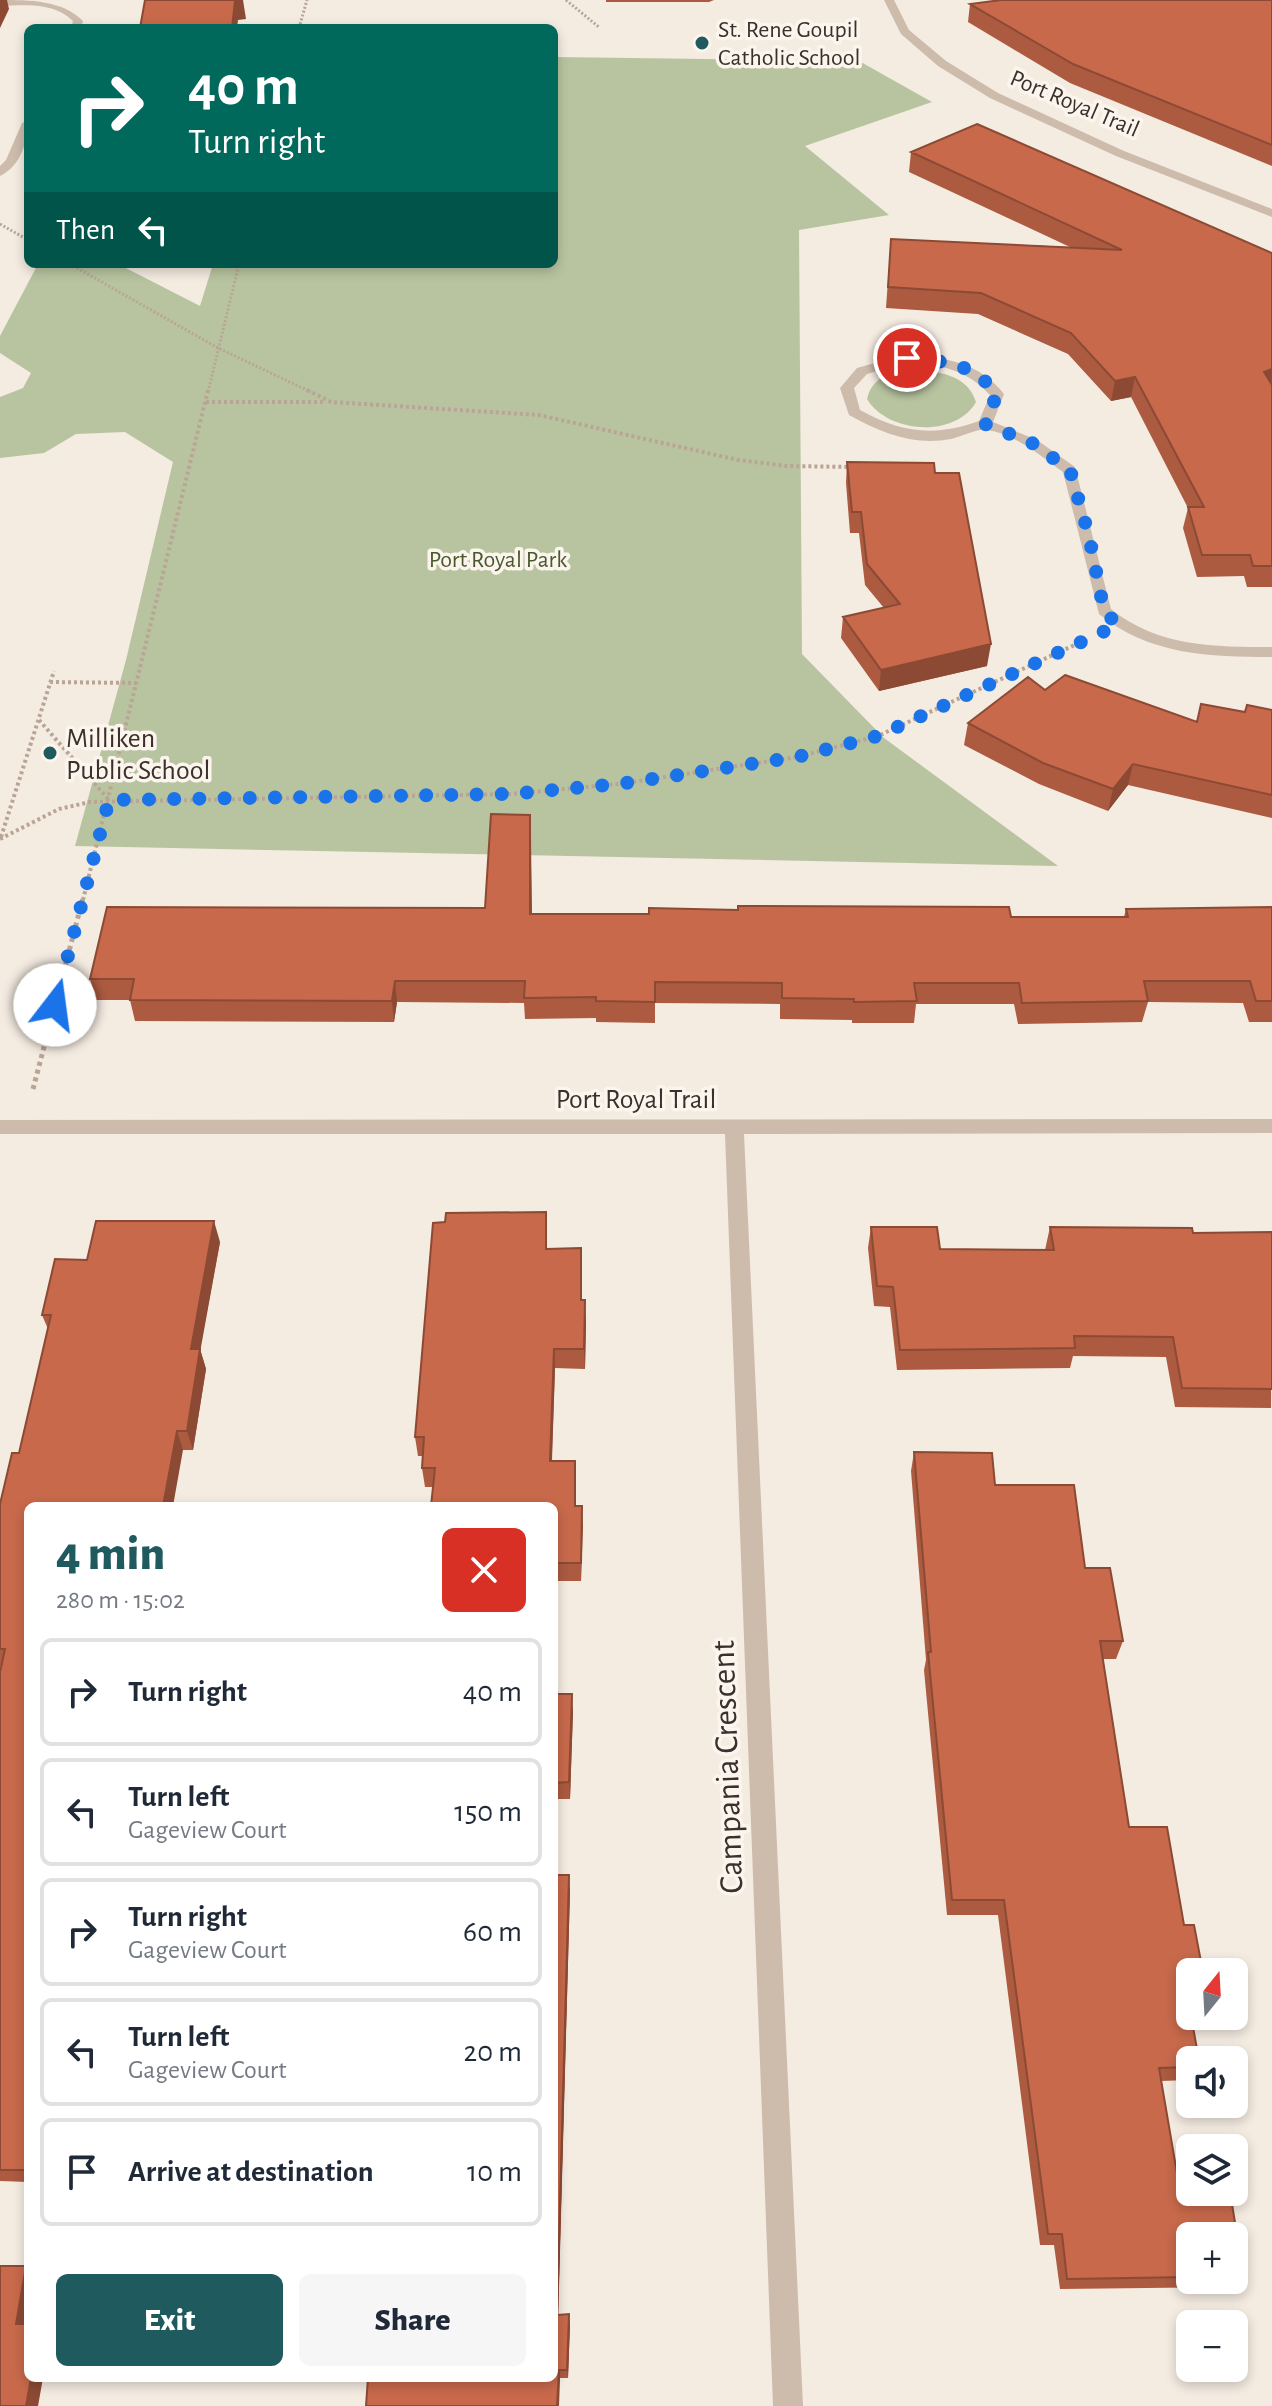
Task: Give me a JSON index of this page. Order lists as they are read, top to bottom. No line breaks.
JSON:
{"streets":{"street":["Port Royal Trail","Campania Crescent"]},"crossings":[["Port Royal Trail","Campania Crescent"]],"parks":["Port Royal Park"],"places":["St. Rene Goupil Catholic School","Milliken Public School"],"north":"top","page":{"turn":["40 m","Turn right"],"then":"Then","heading":["4 min","280 m · 15:02"],"list":[{"name":"Turn right","value":"40 m"},{"name":"Turn left","note":"Gageview Court","value":"150 m"},{"name":"Turn right","note":"Gageview Court","value":"60 m"},{"name":"Turn left","note":"Gageview Court","value":"20 m"},{"name":"Arrive at destination","value":"10 m"}],"map_buttons":["+","−"],"buttons":["Exit","Share"]}}
